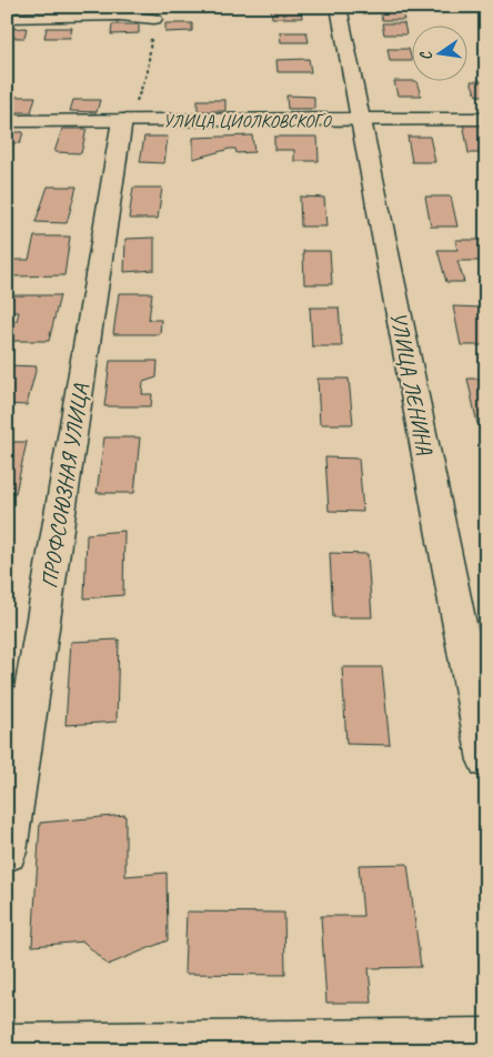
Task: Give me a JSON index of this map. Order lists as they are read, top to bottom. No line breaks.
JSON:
{"streets":{"street":["УЛИЦА ЦИОЛКОВСКОГО","УЛИЦА ЛЕНИНА","ПРОФСОЮЗНАЯ УЛИЦА"]},"crossings":[["УЛИЦА ЦИОЛКОВСКОГО","УЛИЦА ЛЕНИНА"],["УЛИЦА ЦИОЛКОВСКОГО","ПРОФСОЮЗНАЯ УЛИЦА"]],"north":"left"}
